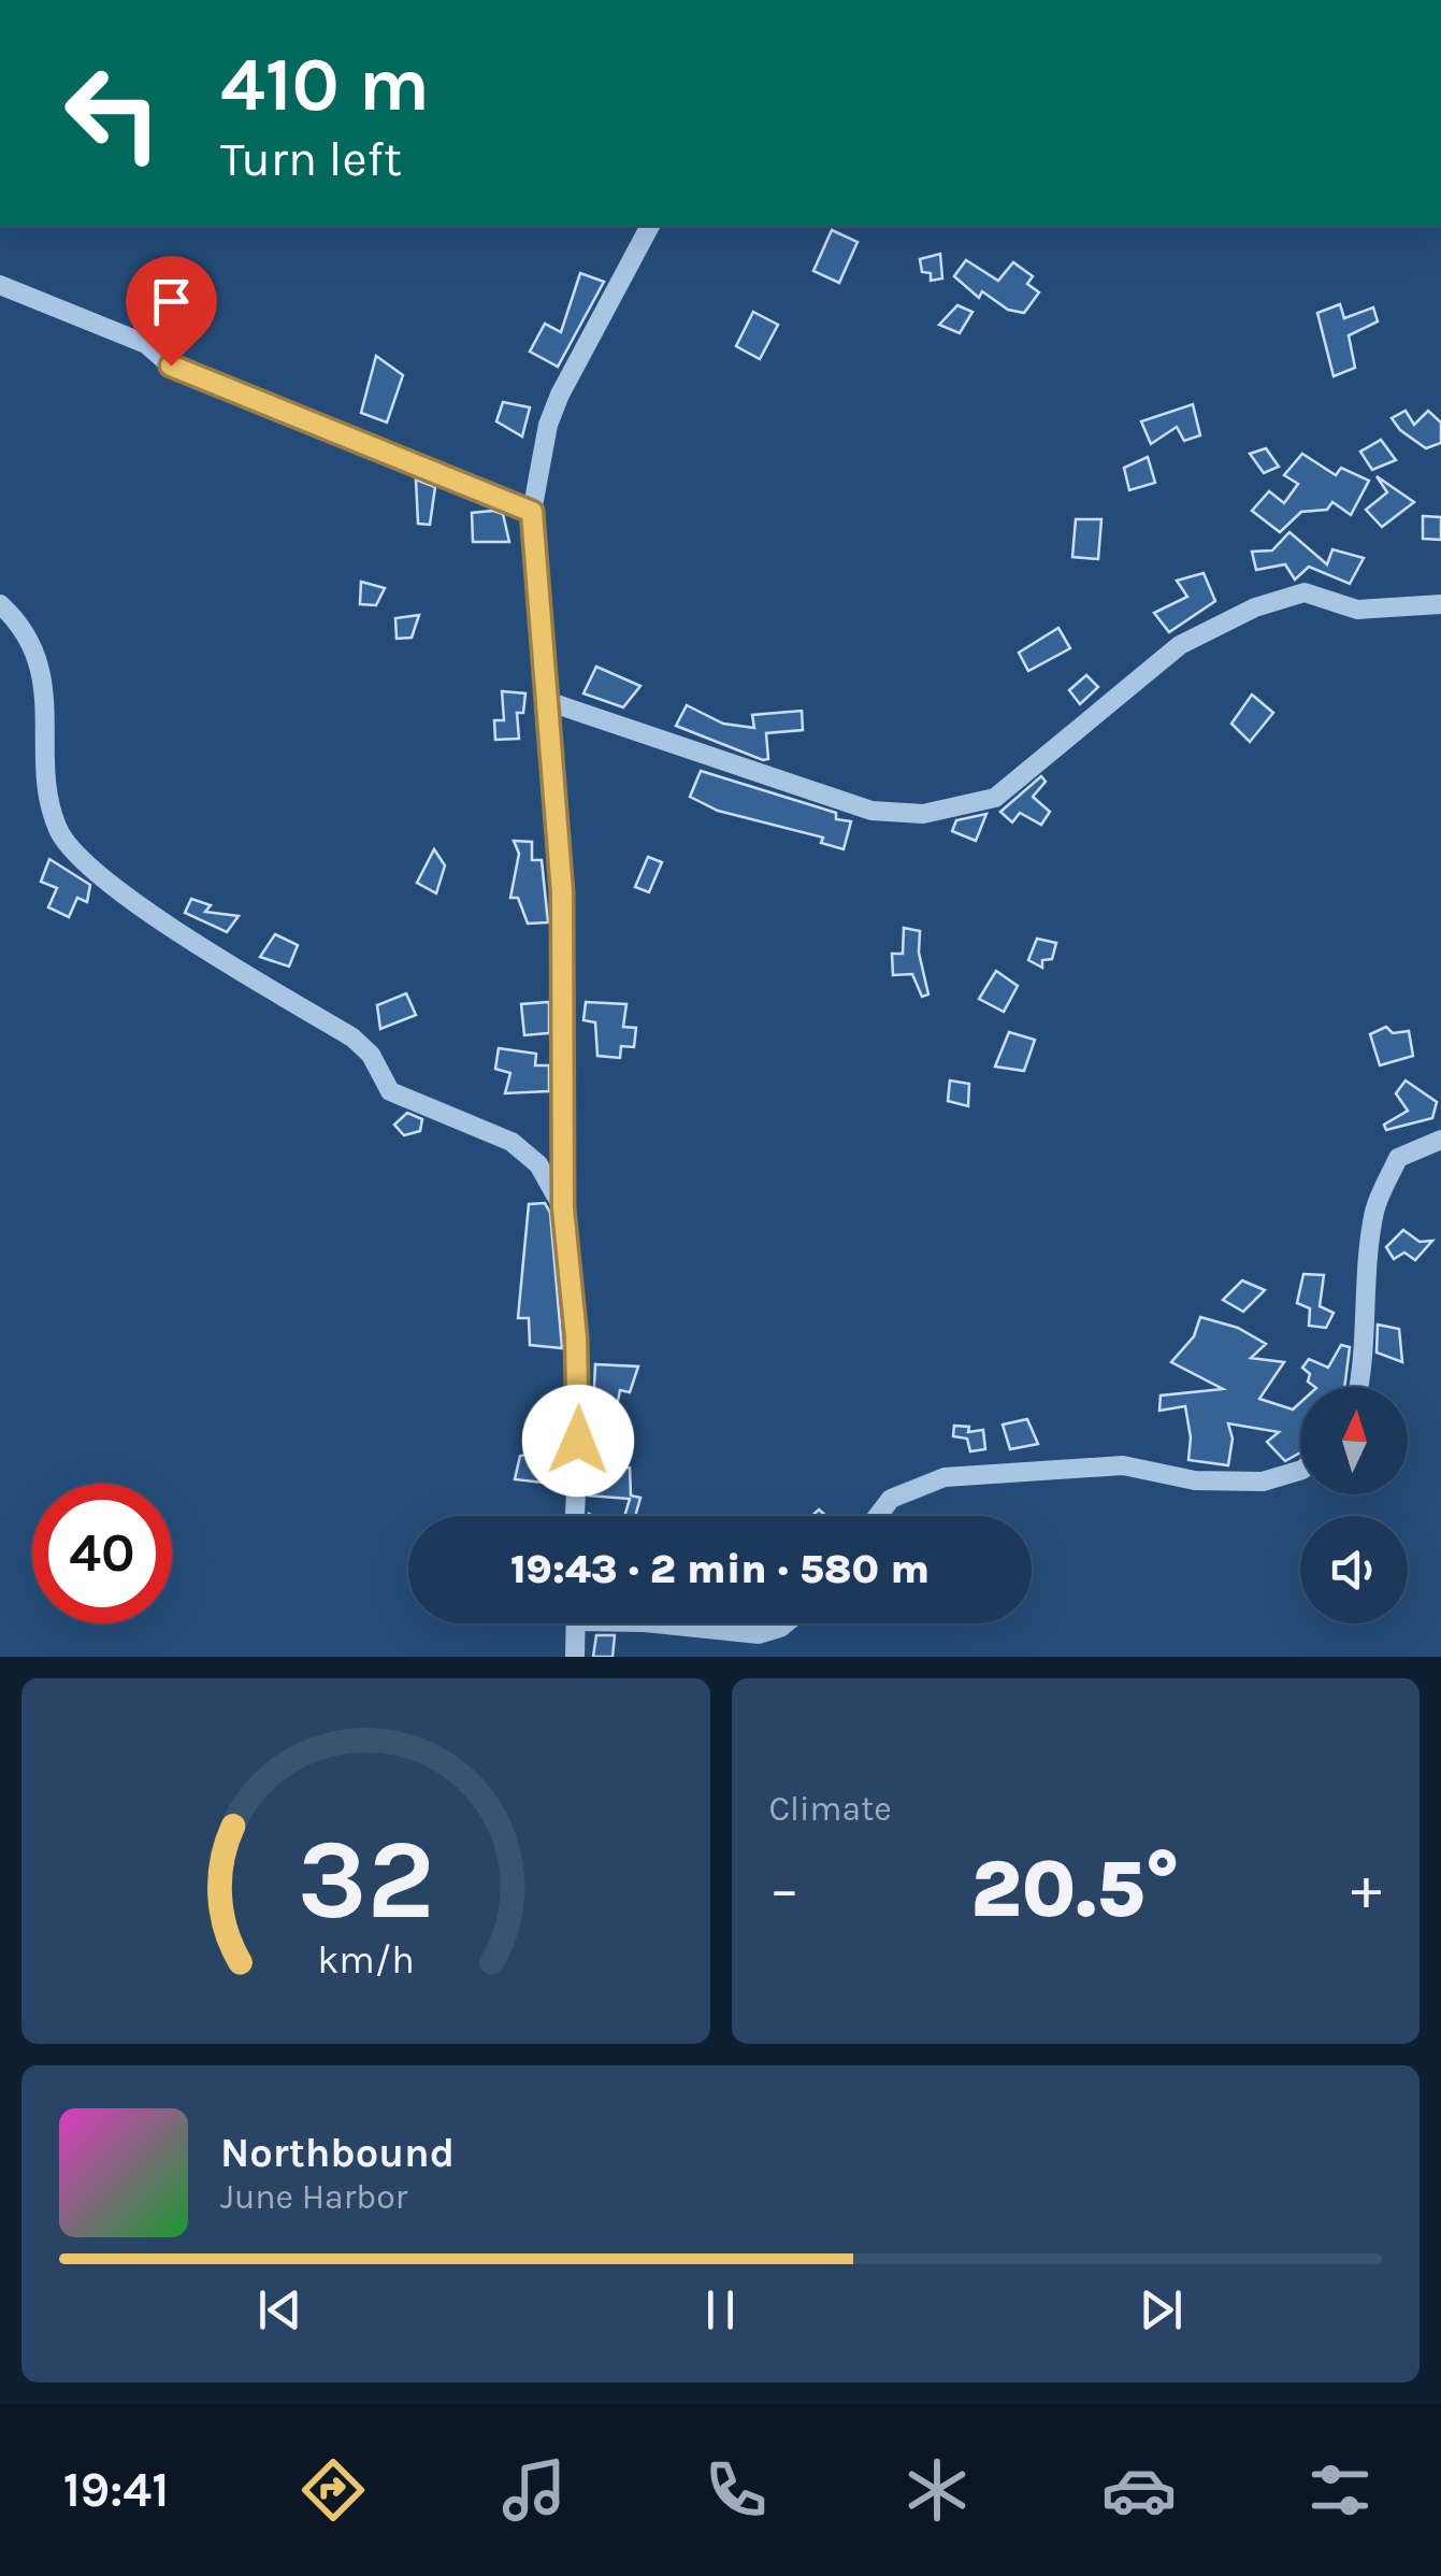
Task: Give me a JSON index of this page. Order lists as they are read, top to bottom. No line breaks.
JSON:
{"north":"top","page":{"turn":["410 m","Turn left"],"limit":"40","trip":"19:43 · 2 min · 580 m","tile":"Climate","heat":["−","20.5°","+"],"song":["Northbound","June Harbor"],"tabs":"19:41","gauge":["32","km/h"]}}
